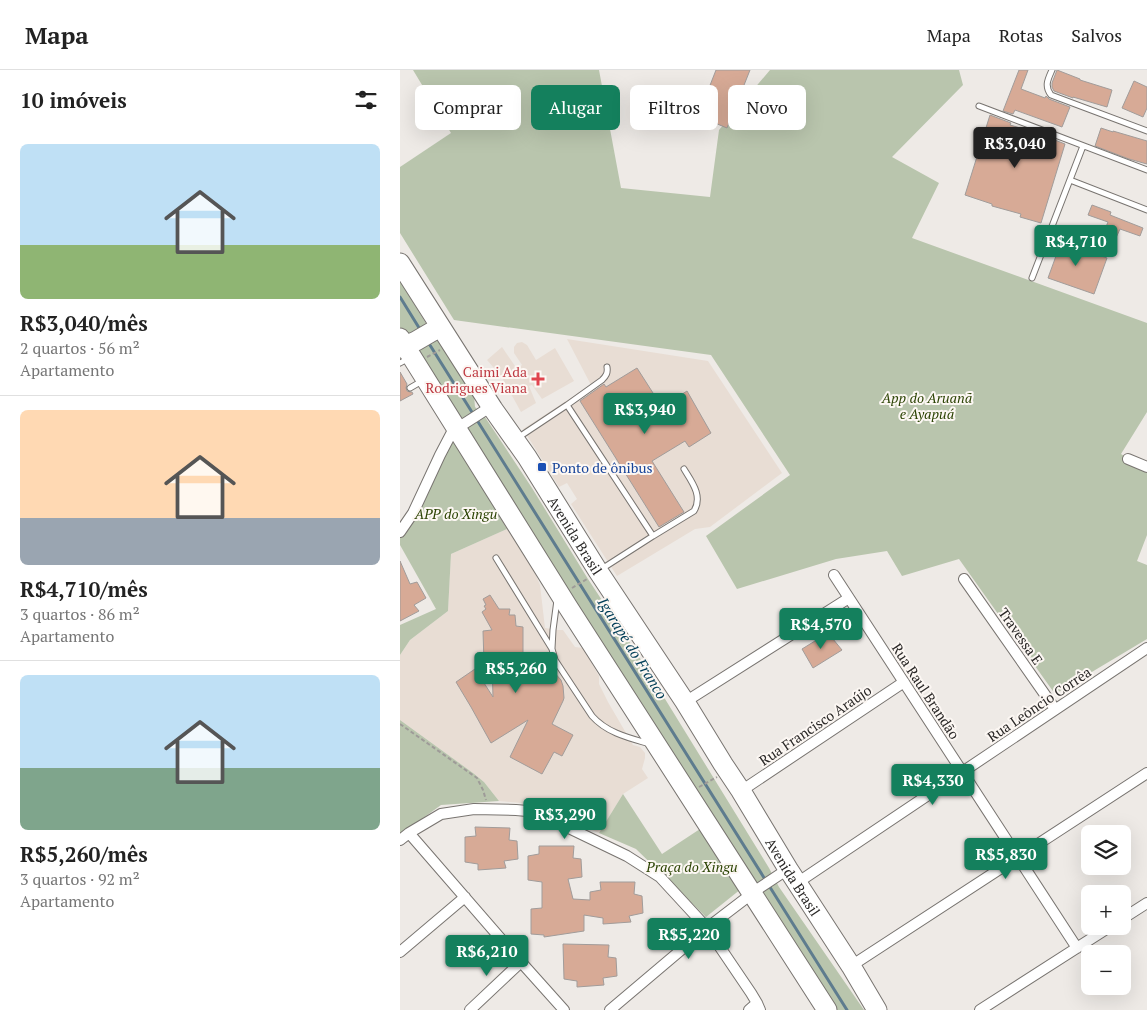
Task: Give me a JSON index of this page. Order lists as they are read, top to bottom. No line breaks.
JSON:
{"streets":{"highway":["Avenida Brasil"],"street":["Travessa E","Rua Raul Brandão","Rua Leôncio Corrêa","Rua Francisco Araújo"]},"crossings":[["Avenida Brasil","Rua Leôncio Corrêa"],["Avenida Brasil","Rua Francisco Araújo"],["Travessa E","Rua Leôncio Corrêa"],["Rua Raul Brandão","Rua Leôncio Corrêa"],["Rua Raul Brandão","Rua Francisco Araújo"]],"water":["Igarapé do Franco"],"parks":["App do Aruanã e Ayapuá","APP do Xingu","Praça do Xingu"],"places":{"health":["Caimi Ada Rodrigues Viana"],"transit":["Ponto de ônibus"]},"page":{"header":"Mapa","nav":["Mapa","Rotas","Salvos"],"heading":"10 imóveis","chip":["Comprar","Alugar","Filtros","Novo"],"price":["R$3,040","R$4,710","R$3,940","R$4,570","R$5,260","R$4,330","R$3,290","R$5,830","R$5,220","R$6,210"],"list":[{"name":"R$3,040/mês","note":"2 quartos · 56 m² · Apartamento"},{"name":"R$4,710/mês","note":"3 quartos · 86 m² · Apartamento"},{"name":"R$5,260/mês","note":"3 quartos · 92 m² · Apartamento"}],"map_buttons":["+","−"]}}
